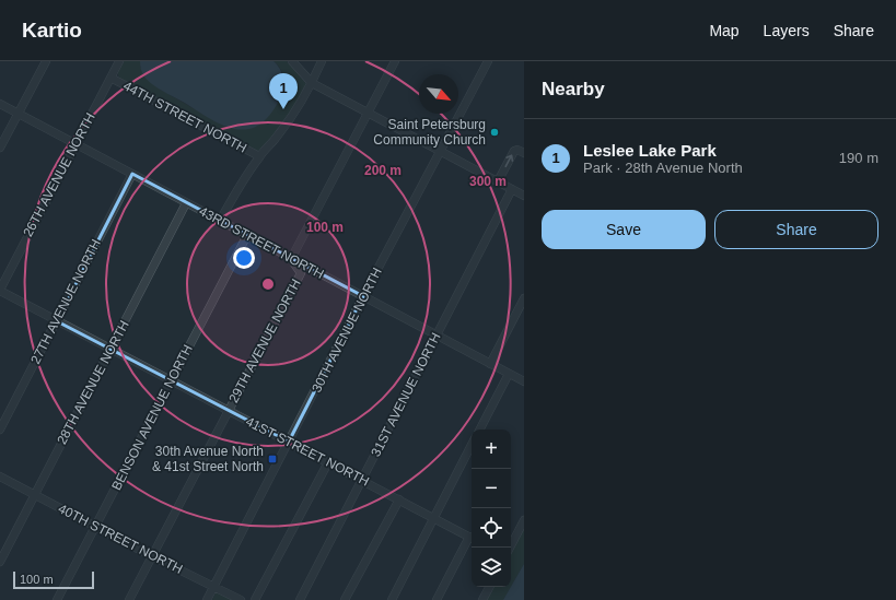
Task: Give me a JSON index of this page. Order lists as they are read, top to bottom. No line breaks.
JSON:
{"streets":{"street":["44TH STREET NORTH","26TH AVENUE NORTH","43RD STREET NORTH","27TH AVENUE NORTH","30TH AVENUE NORTH","29TH AVENUE NORTH","28TH AVENUE NORTH","31ST AVENUE NORTH","BENSON AVENUE NORTH","41ST STREET NORTH","40TH STREET NORTH"]},"crossings":[["44TH STREET NORTH","26TH AVENUE NORTH"],["26TH AVENUE NORTH","43RD STREET NORTH"],["26TH AVENUE NORTH","41ST STREET NORTH"],["43RD STREET NORTH","27TH AVENUE NORTH"],["43RD STREET NORTH","30TH AVENUE NORTH"],["43RD STREET NORTH","29TH AVENUE NORTH"],["43RD STREET NORTH","28TH AVENUE NORTH"],["43RD STREET NORTH","31ST AVENUE NORTH"],["43RD STREET NORTH","BENSON AVENUE NORTH"],["27TH AVENUE NORTH","41ST STREET NORTH"],["30TH AVENUE NORTH","41ST STREET NORTH"],["30TH AVENUE NORTH","40TH STREET NORTH"],["29TH AVENUE NORTH","41ST STREET NORTH"],["29TH AVENUE NORTH","40TH STREET NORTH"],["28TH AVENUE NORTH","41ST STREET NORTH"],["28TH AVENUE NORTH","40TH STREET NORTH"],["31ST AVENUE NORTH","41ST STREET NORTH"],["BENSON AVENUE NORTH","41ST STREET NORTH"],["BENSON AVENUE NORTH","40TH STREET NORTH"]],"places":{"other":["Saint Petersburg Community Church"],"transit":["30th Avenue North & 41st Street North"]},"scale_bar":"100 m","north":"bottom right","page":{"header":"Kartio","nav":["Map","Layers","Share"],"heading":"Nearby","pins":"1","list":[{"mark":"1","name":"Leslee Lake Park","note":"Park · 28th Avenue North","value":"190 m"}],"buttons":["Save","Share"],"map_buttons":["+","−"],"scale":"100 m"},"rings":["200 m","300 m","100 m"]}
